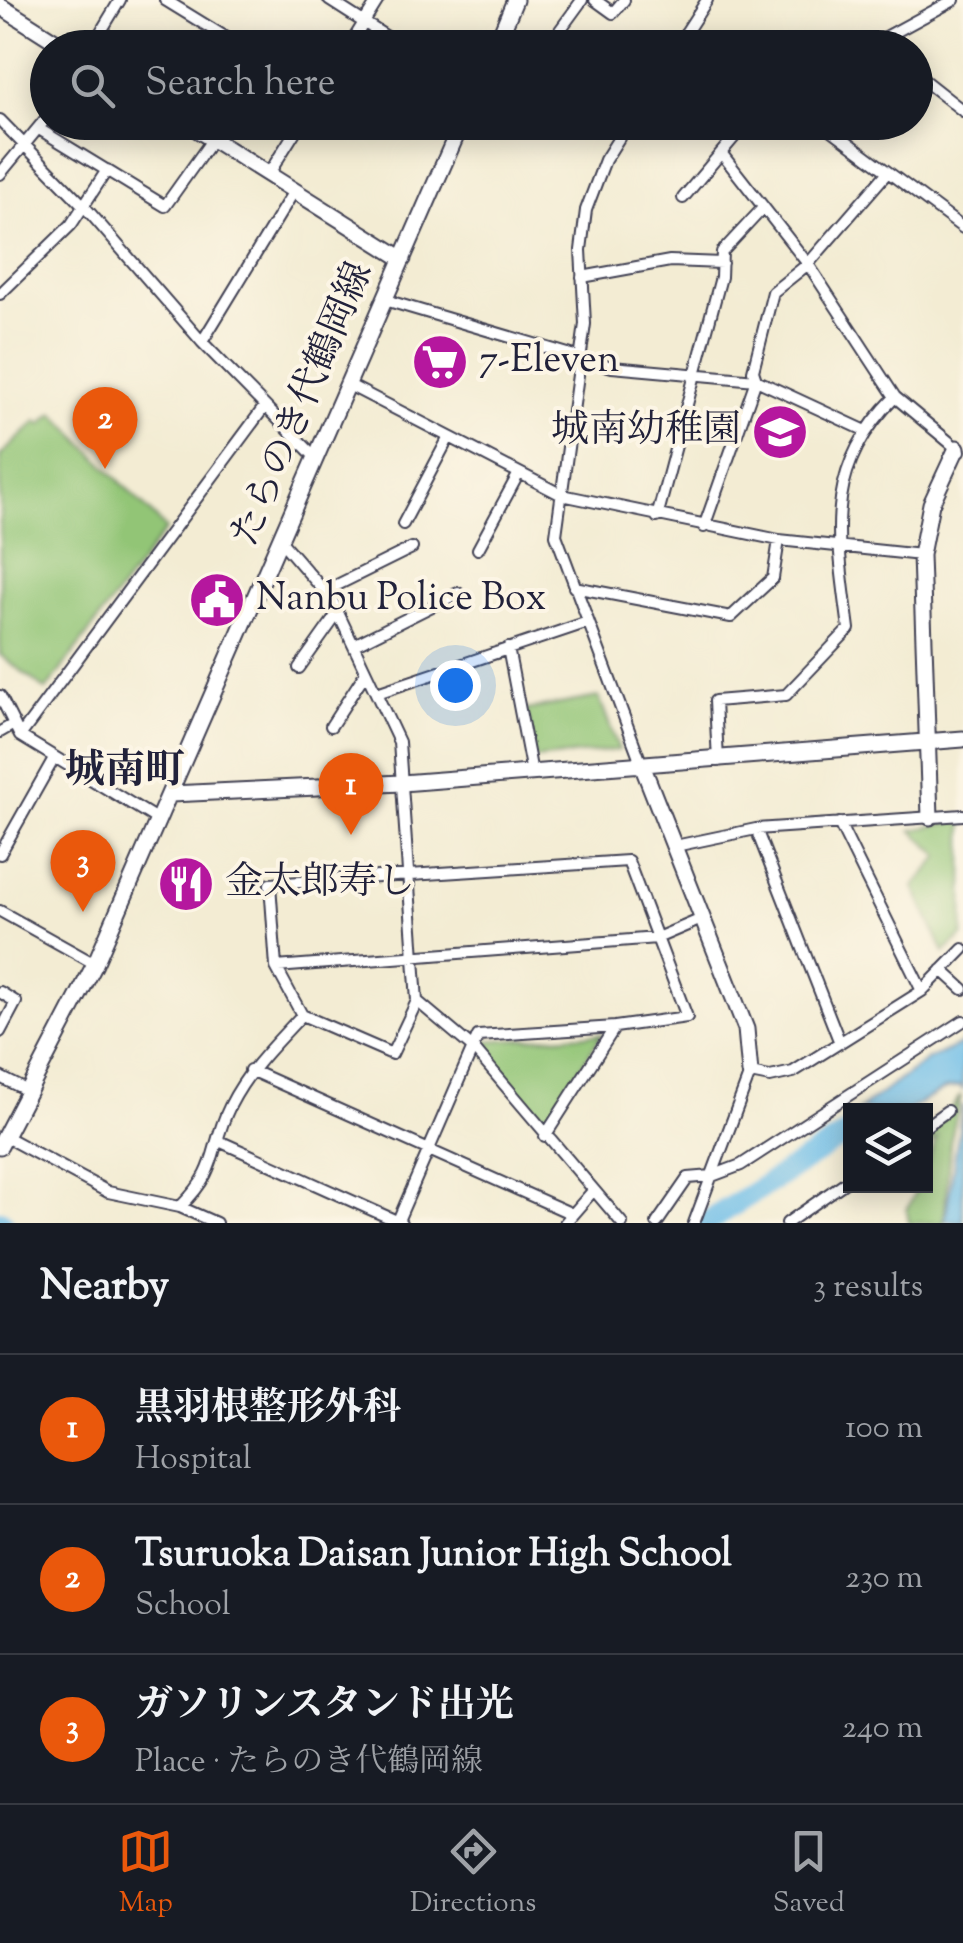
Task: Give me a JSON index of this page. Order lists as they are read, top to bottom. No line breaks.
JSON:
{"streets":{"street":["たらのき代鶴岡線"]},"districts":["城南町"],"places":{"supermarket":["7-Eleven"],"school or university":["城南幼稚園"],"public building":["Nanbu Police Box"],"restaurant":["金太郎寿し"]},"page":{"search":"Search here","pins":["2","1","3"],"heading":["Nearby","3 results"],"list":[{"mark":"1","name":"黒羽根整形外科","note":"Hospital","value":"100 m"},{"mark":"2","name":"Tsuruoka Daisan Junior High School","note":"School","value":"230 m"},{"mark":"3","name":"ガソリンスタンド出光","note":"Place · たらのき代鶴岡線","value":"240 m"}],"nav":["Map","Directions","Saved"]}}
